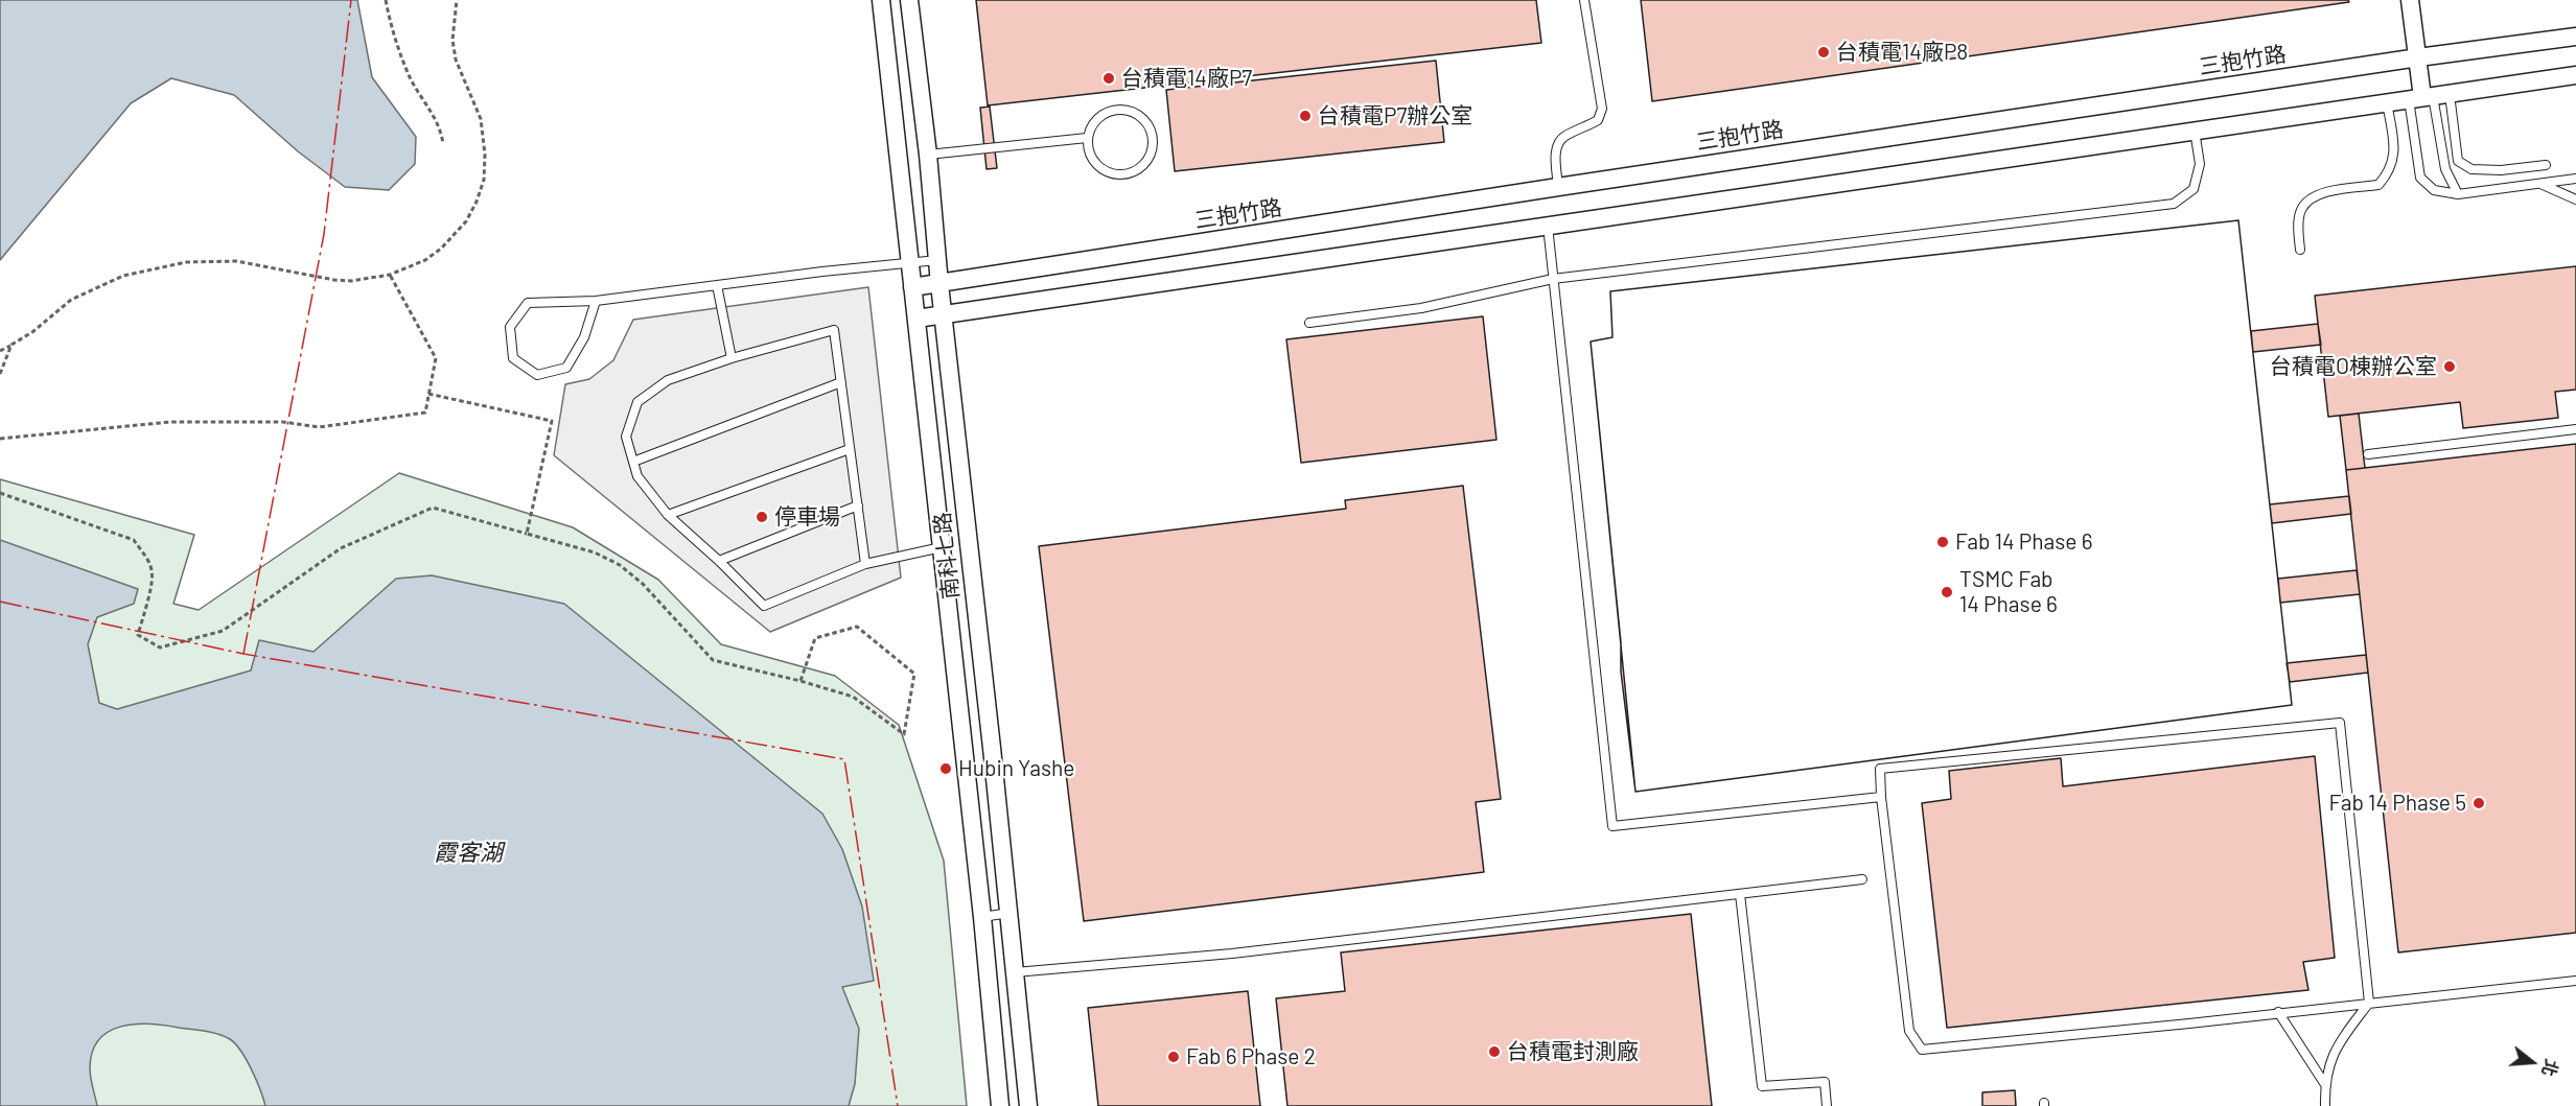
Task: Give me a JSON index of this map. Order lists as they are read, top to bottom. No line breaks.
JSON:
{"streets":{"street":["三抱竹路","南科七路"]},"crossings":[["三抱竹路","南科七路"]],"water":["霞客湖"],"places":["台積電14廠P8","台積電14廠P7","台積電P7辦公室","台積電O棟辦公室","停車場","Fab 14 Phase 6","TSMC Fab 14 Phase 6","Hubin Yashe","Fab 14 Phase 5","台積電封測廠","Fab 6 Phase 2"],"north":"right"}
